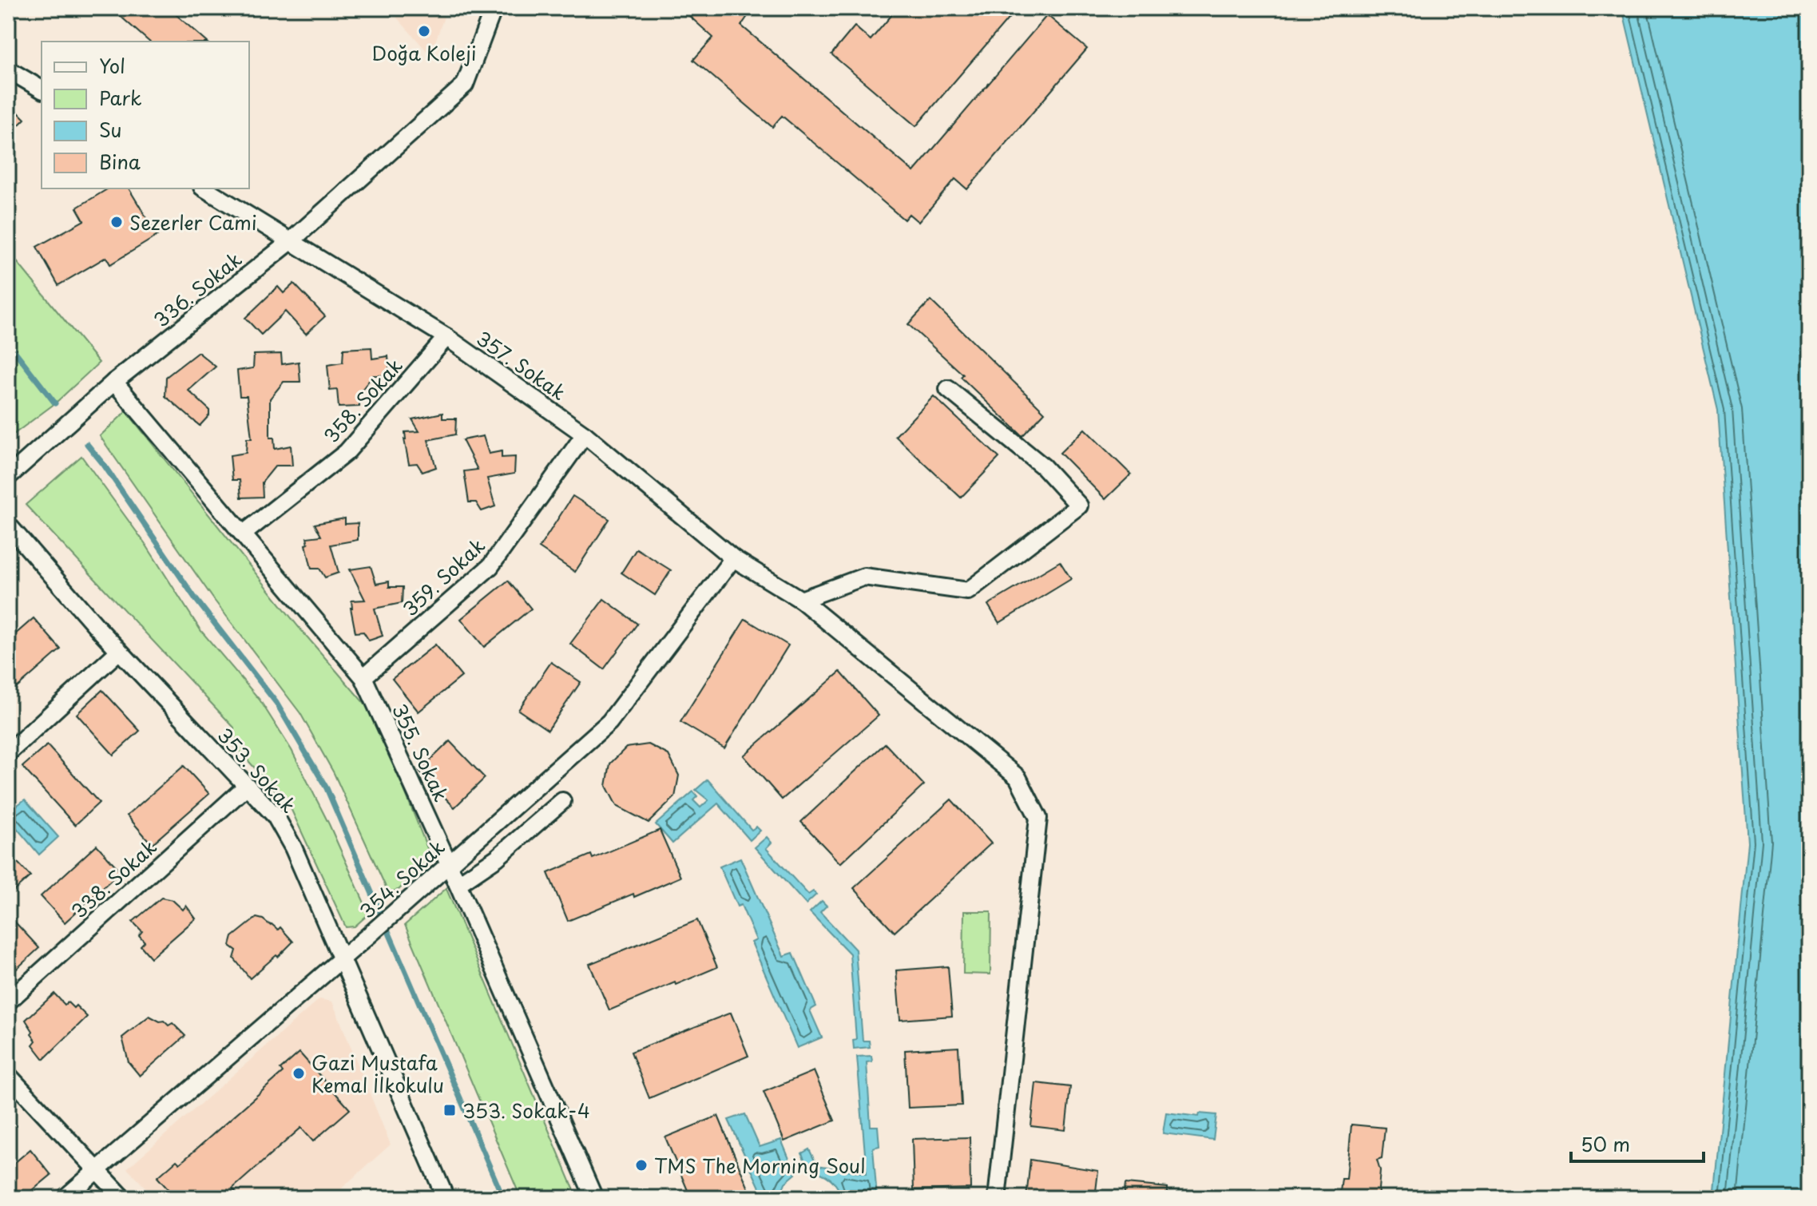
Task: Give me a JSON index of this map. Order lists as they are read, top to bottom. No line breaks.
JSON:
{"streets":{"street":["336. Sokak","357. Sokak","358. Sokak","359. Sokak","355. Sokak","353. Sokak","338. Sokak","354. Sokak"]},"crossings":[["336. Sokak","357. Sokak"],["336. Sokak","355. Sokak"],["357. Sokak","358. Sokak"],["357. Sokak","359. Sokak"],["357. Sokak","354. Sokak"],["358. Sokak","355. Sokak"],["359. Sokak","355. Sokak"],["355. Sokak","354. Sokak"],["353. Sokak","338. Sokak"],["353. Sokak","354. Sokak"]],"places":{"other":["Doğa Koleji","Sezerler Cami","Gazi Mustafa Kemal İlkokulu","TMS The Morning Soul"],"transit":["353. Sokak-4"]},"legend":["Yol","Park","Su","Bina"],"scale_bar":"50 m"}
